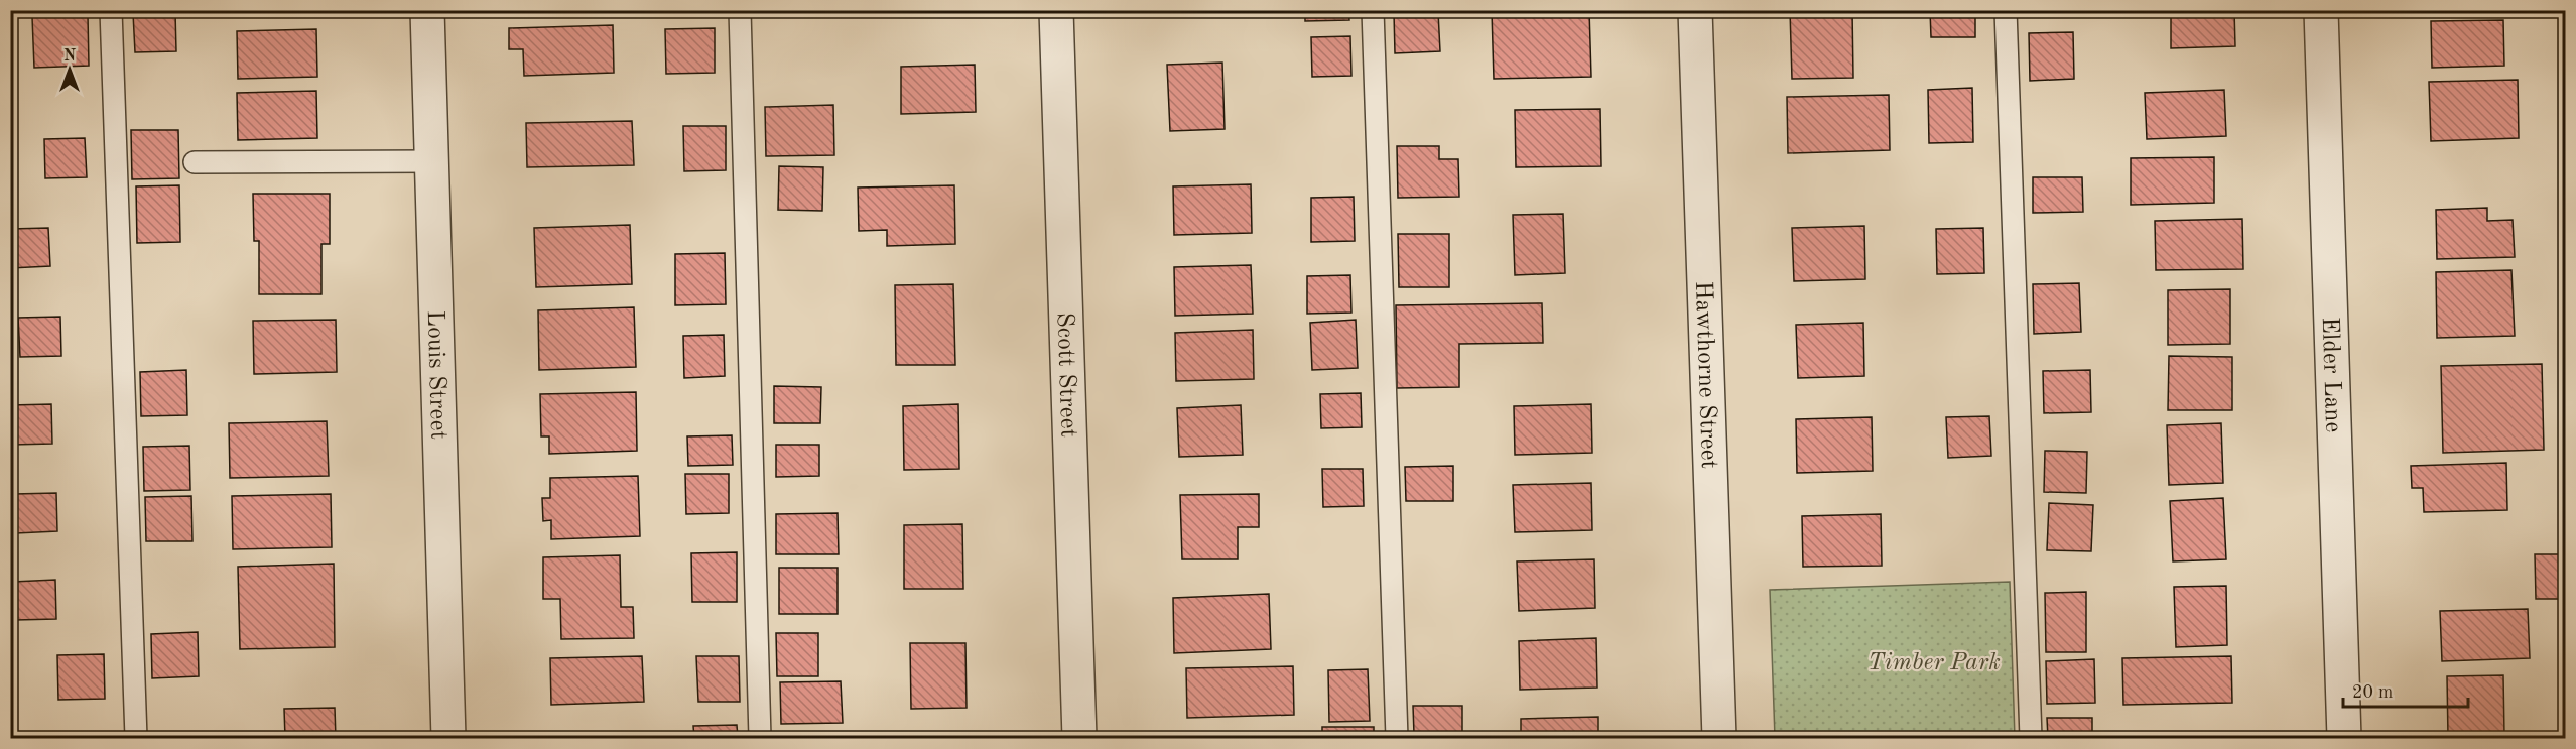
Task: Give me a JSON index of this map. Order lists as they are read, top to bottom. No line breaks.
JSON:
{"streets":{"street":["Louis Street","Scott Street","Elder Lane","Hawthorne Street"]},"parks":["Timber Park"],"scale_bar":"20 m","north":"top"}
